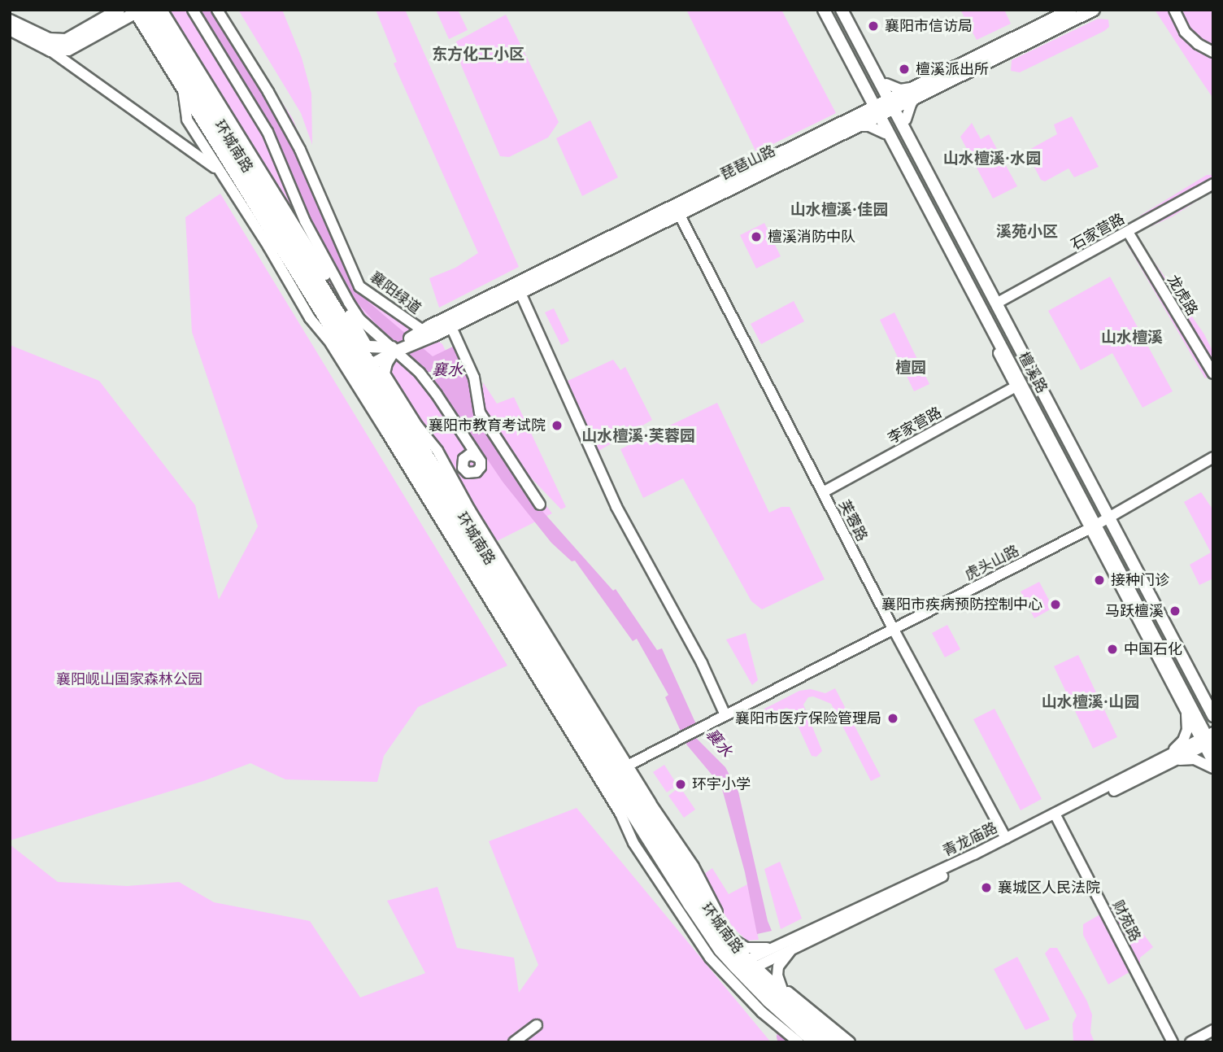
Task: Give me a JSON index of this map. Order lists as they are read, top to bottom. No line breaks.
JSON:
{"streets":{"highway":["环城南路"],"main road":["琵琶山路","檀溪路"],"street":["石家营路","襄阳绿道","龙虎路","李家营路","芙蓉路","虎头山路","青龙庙路","财苑路"]},"crossings":[["环城南路","虎头山路"],["环城南路","青龙庙路"],["琵琶山路","襄阳绿道"],["琵琶山路","檀溪路"],["琵琶山路","芙蓉路"],["石家营路","龙虎路"],["石家营路","檀溪路"],["檀溪路","李家营路"],["檀溪路","虎头山路"],["檀溪路","青龙庙路"],["李家营路","芙蓉路"],["芙蓉路","虎头山路"],["芙蓉路","青龙庙路"],["青龙庙路","财苑路"]],"districts":["东方化工小区","山水檀溪·水园","山水檀溪·佳园","溪苑小区","山水檀溪","檀园","山水檀溪·芙蓉园","山水檀溪·山园"],"water":["襄水"],"parks":["襄阳岘山国家森林公园"],"places":["襄阳市信访局","檀溪派出所","檀溪消防中队","襄阳市教育考试院","接种门诊","襄阳市疾病预防控制中心","马跃檀溪","中国石化","襄阳市医疗保险管理局","环宇小学","襄城区人民法院"]}
